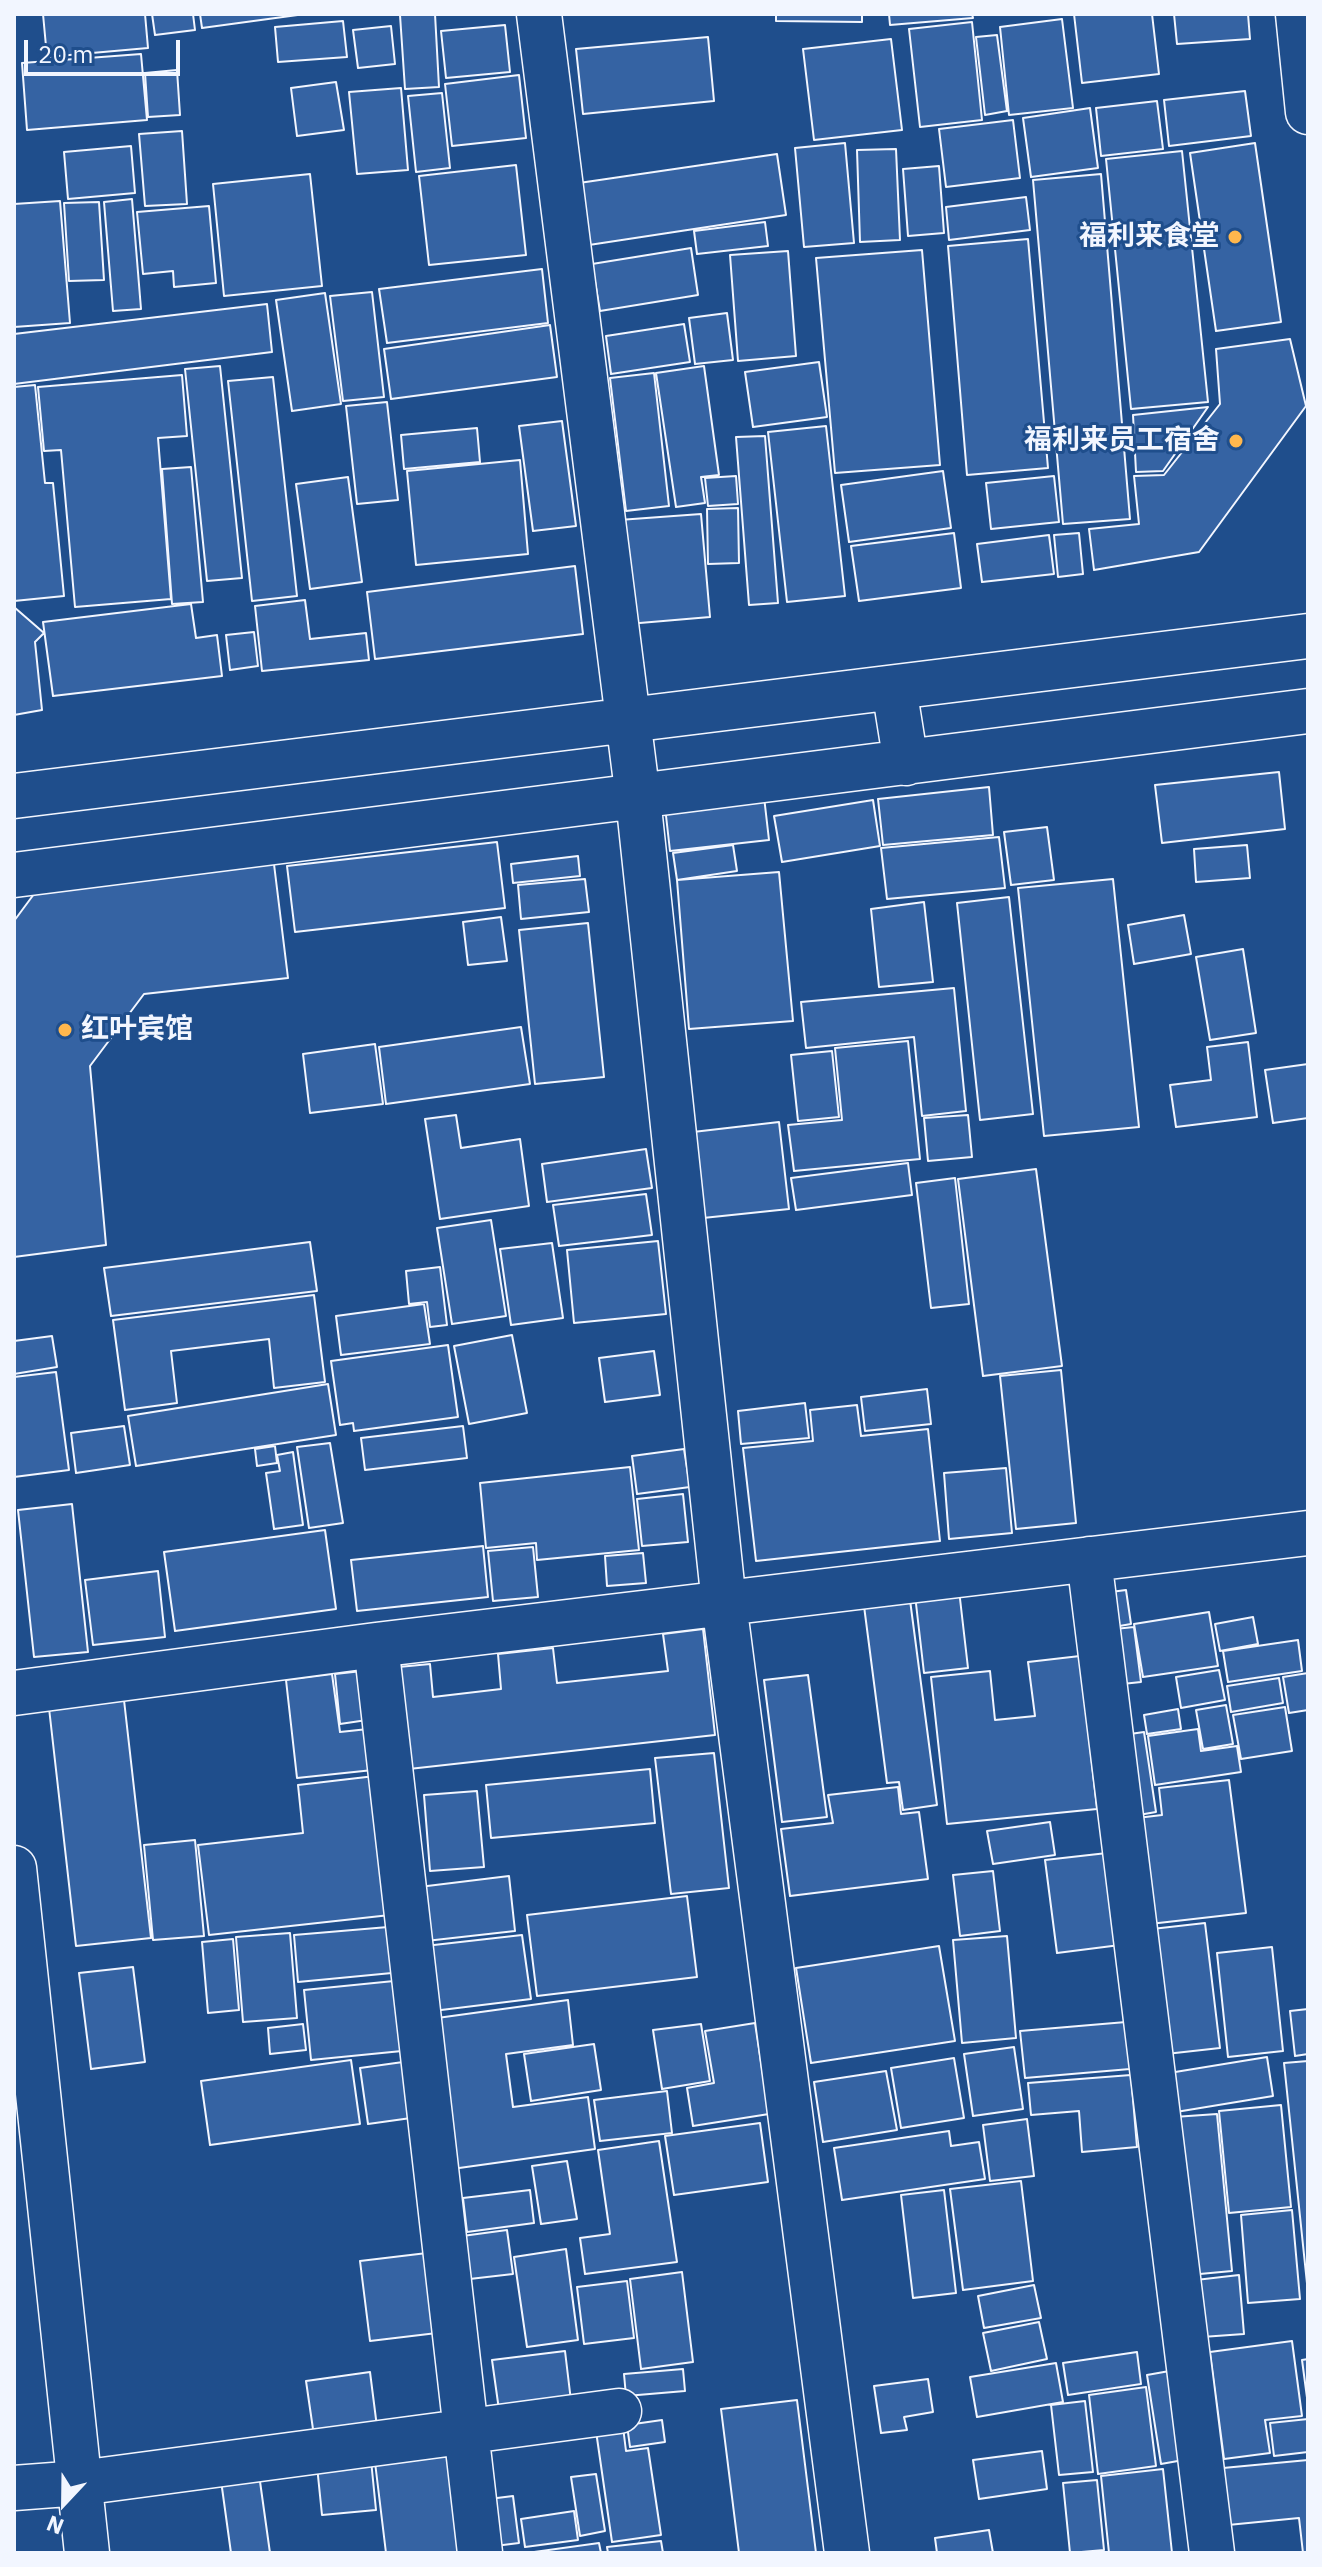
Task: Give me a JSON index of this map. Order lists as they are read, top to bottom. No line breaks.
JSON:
{"places":["福利来食堂","福利来员工宿舍","红叶宾馆"],"scale_bar":"20 m","north":"bottom"}
